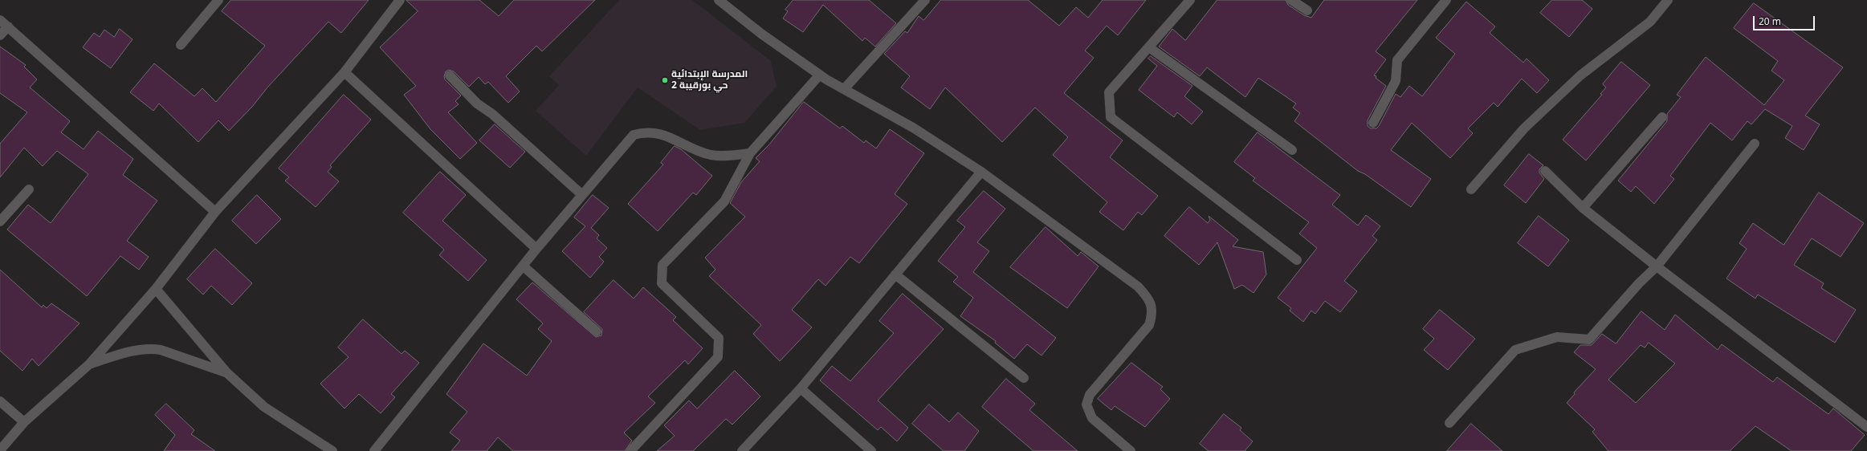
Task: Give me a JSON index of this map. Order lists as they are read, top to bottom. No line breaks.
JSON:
{"places":["المدرسة الإبتدائية حي بورقيبة 2"],"scale_bar":"20 m"}
